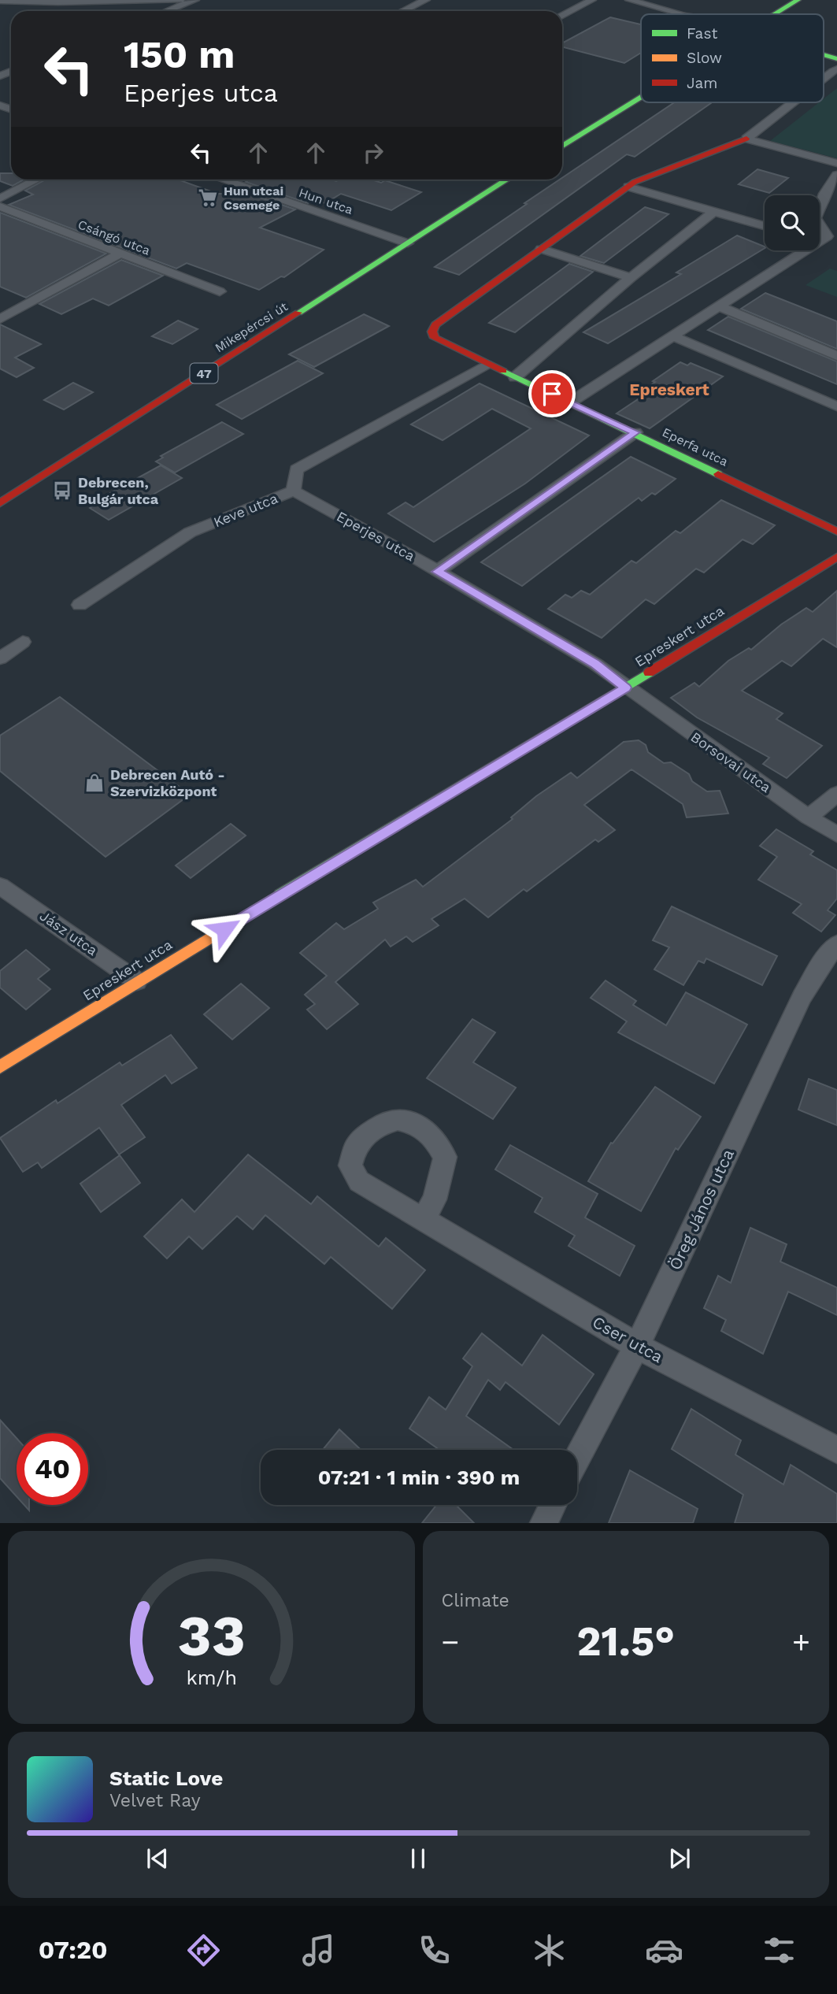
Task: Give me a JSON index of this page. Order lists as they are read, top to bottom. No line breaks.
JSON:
{"streets":{"street":["Hun utca","Csángó utca","Mikepércsi út","47","Eperfa utca","Keve utca","Eperjes utca","Epreskert utca","Borsovai utca","Jász utca","Öreg János utca","Cser utca"]},"crossings":[["Hun utca","Mikepércsi út"],["Eperfa utca","Keve utca"],["Keve utca","Eperjes utca"],["Eperjes utca","Epreskert utca"],["Eperjes utca","Borsovai utca"],["Epreskert utca","Borsovai utca"],["Epreskert utca","Jász utca"],["Öreg János utca","Cser utca"]],"districts":["Epreskert"],"places":{"supermarket":["Hun utcai Csemege"],"bus stop":["Debrecen, Bulgár utca"],"shop":["Debrecen Autó - Szervizközpont"]},"legend":["Fast","Slow","Jam"],"page":{"turn":["150 m","Eperjes utca"],"limit":"40","trip":"07:21 · 1 min · 390 m","tile":"Climate","heat":["−","21.5°","+"],"song":["Static Love","Velvet Ray"],"tabs":"07:20","gauge":["33","km/h"]}}
